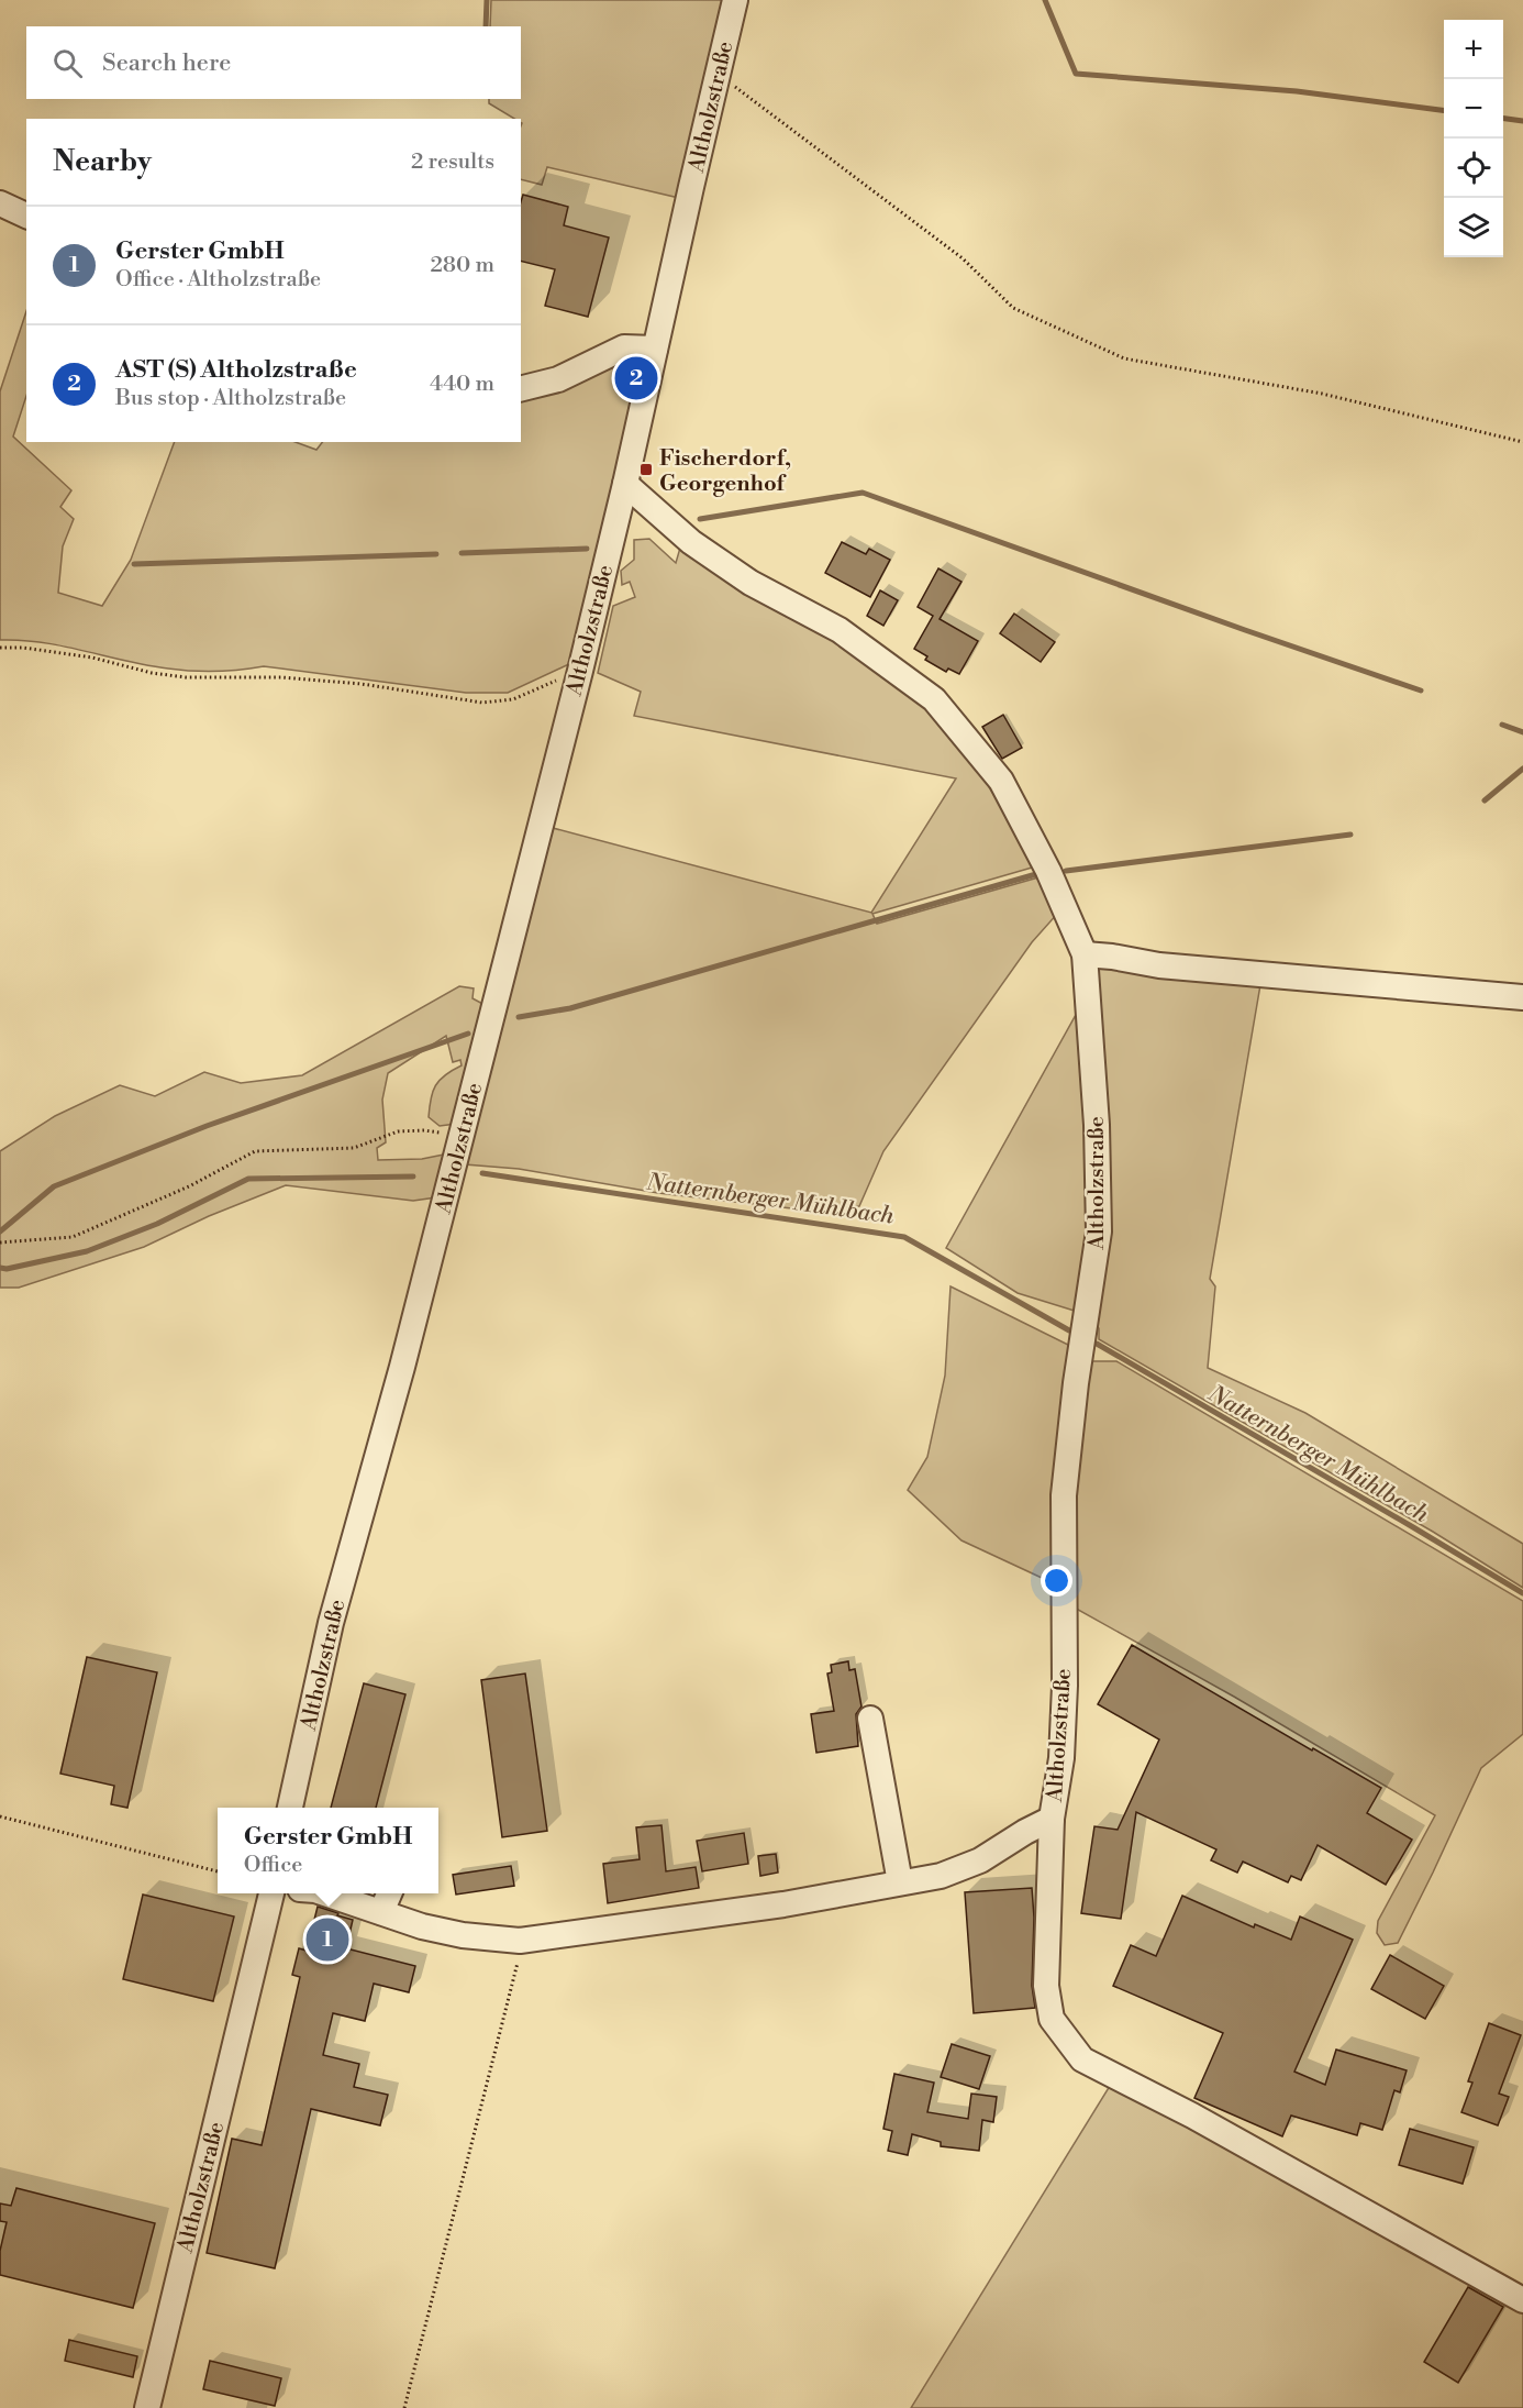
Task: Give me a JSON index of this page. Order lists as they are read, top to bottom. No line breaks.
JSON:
{"streets":{"street":["Altholzstraße"]},"water":["Natternberger Mühlbach"],"places":{"transit":["Fischerdorf, Georgenhof"]},"page":{"map_buttons":["+","−"],"search":"Search here","heading":["Nearby","2 results"],"list":[{"mark":"1","name":"Gerster GmbH","note":"Office · Altholzstraße","value":"280 m"},{"mark":"2","name":"AST (S) Altholzstraße","note":"Bus stop · Altholzstraße","value":"440 m"}],"pins":["2","1"],"popup":["Gerster GmbH","Office"]}}
